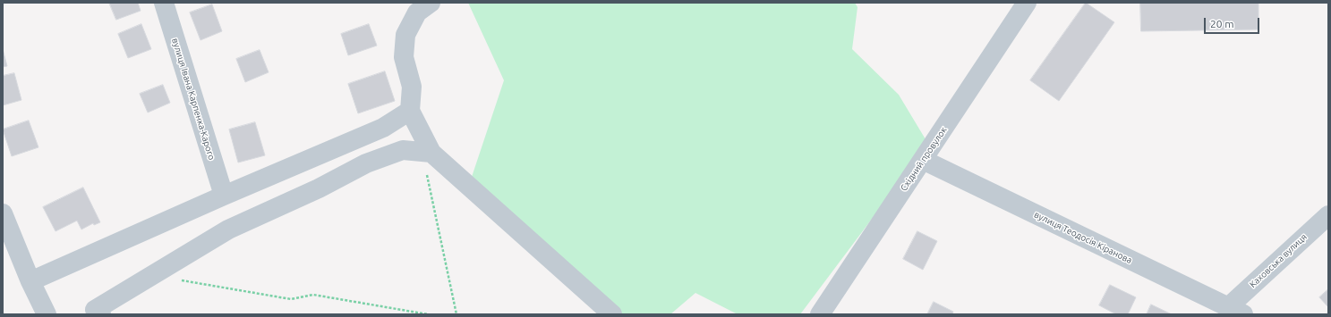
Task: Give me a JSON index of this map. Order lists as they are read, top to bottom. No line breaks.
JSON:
{"streets":{"street":["вулиця Івана Карпенка-Карого","Східний провулок","вулиця Теодосія Кіранова","Каховська вулиця"]},"crossings":[["Східний провулок","вулиця Теодосія Кіранова"],["вулиця Теодосія Кіранова","Каховська вулиця"]],"scale_bar":"20 m"}
